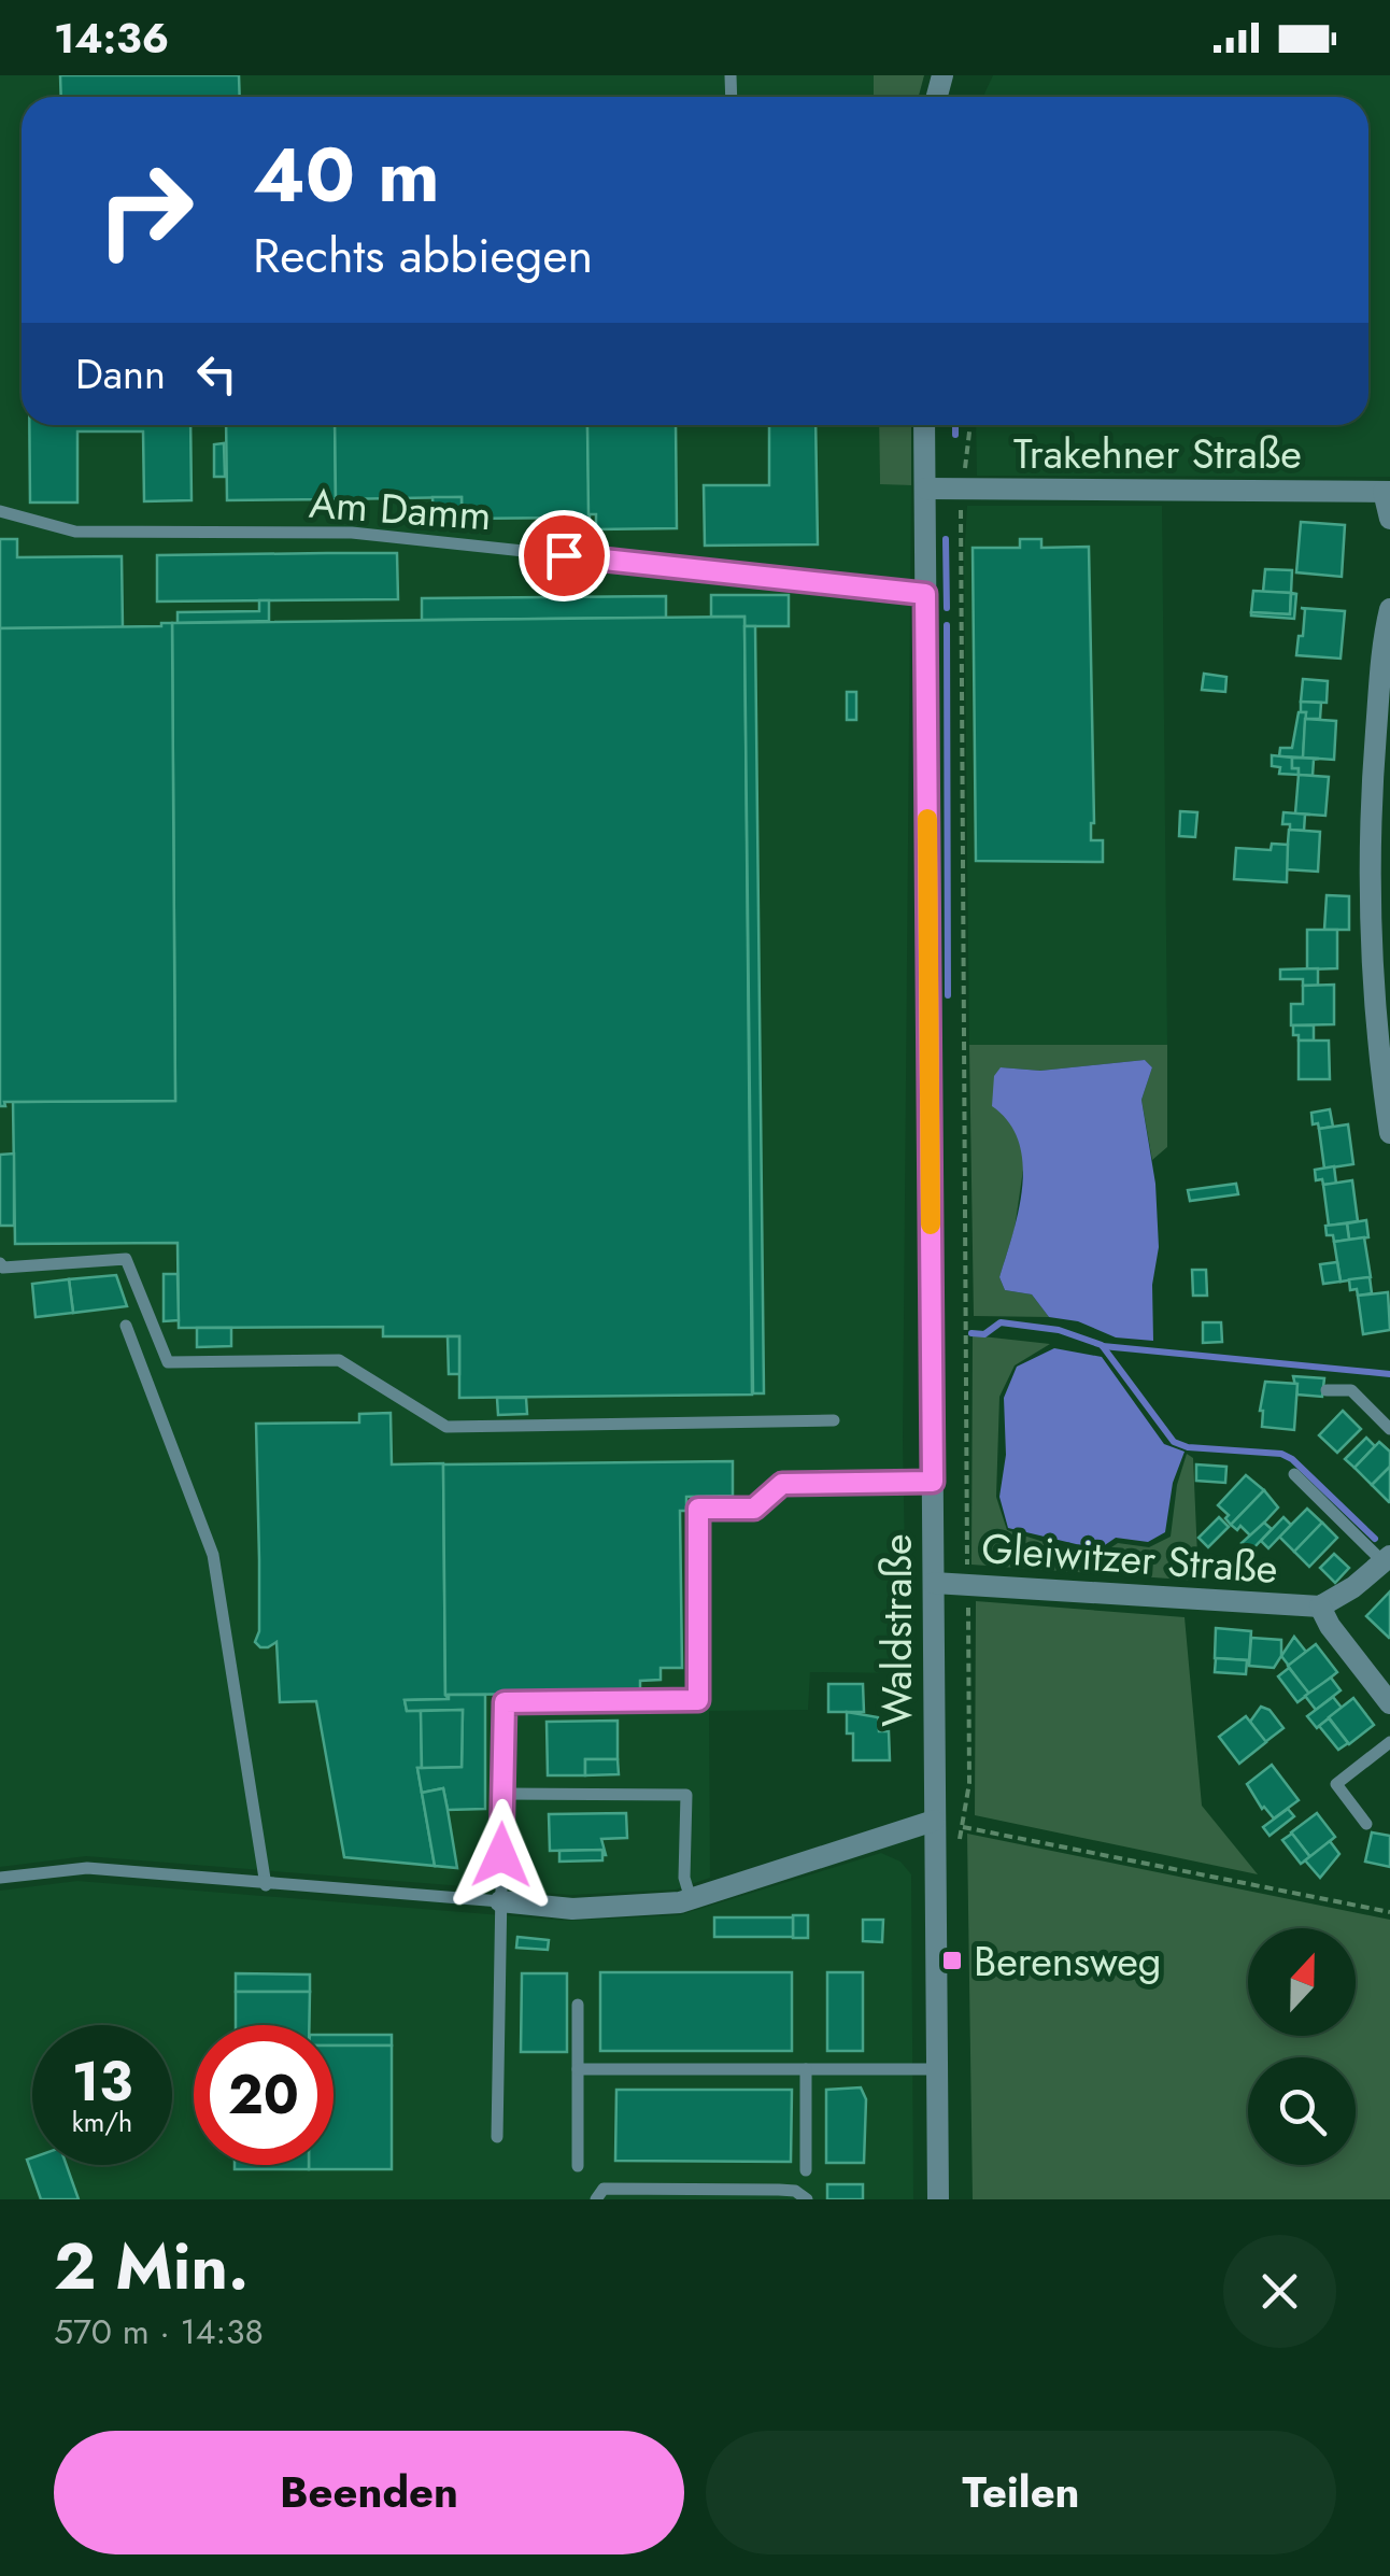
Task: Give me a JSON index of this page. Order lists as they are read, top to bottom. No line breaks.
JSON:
{"streets":{"street":["Trakehner Straße","Gleiwitzer Straße","Waldstraße"],"lane":["Am Damm"]},"crossings":[["Trakehner Straße","Waldstraße"],["Am Damm","Waldstraße"],["Gleiwitzer Straße","Waldstraße"]],"places":{"transit":["Berensweg"]},"north":"top","page":{"status":"14:36","turn":["40 m","Rechts abbiegen"],"then":"Dann","speed":"13 km/h","limit":"20","heading":["2 Min.","570 m · 14:38"],"buttons":["Beenden","Teilen"]}}
